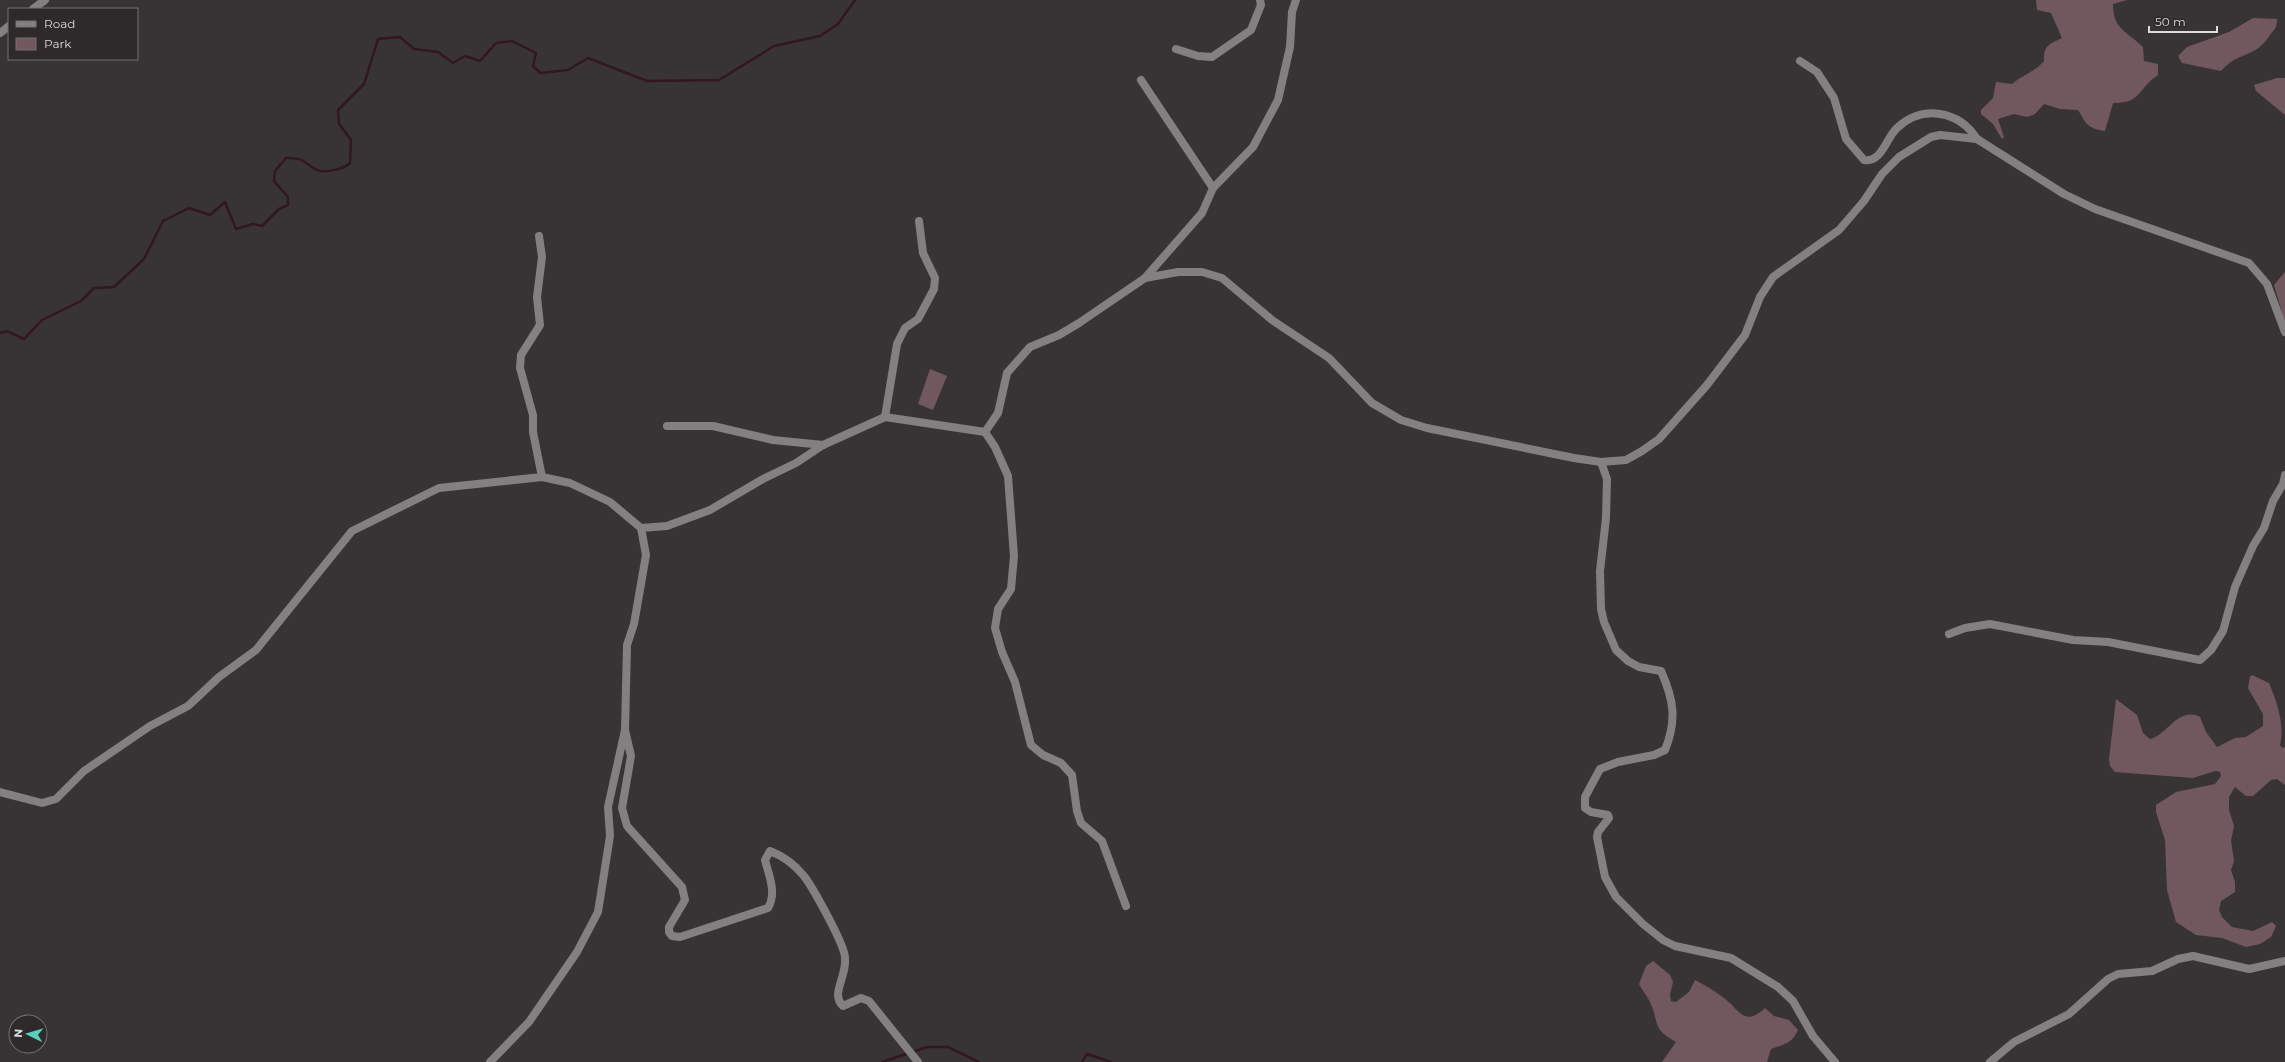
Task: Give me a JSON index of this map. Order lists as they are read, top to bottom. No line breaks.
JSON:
{"legend":["Road","Park"],"scale_bar":"50 m","north":"left"}
